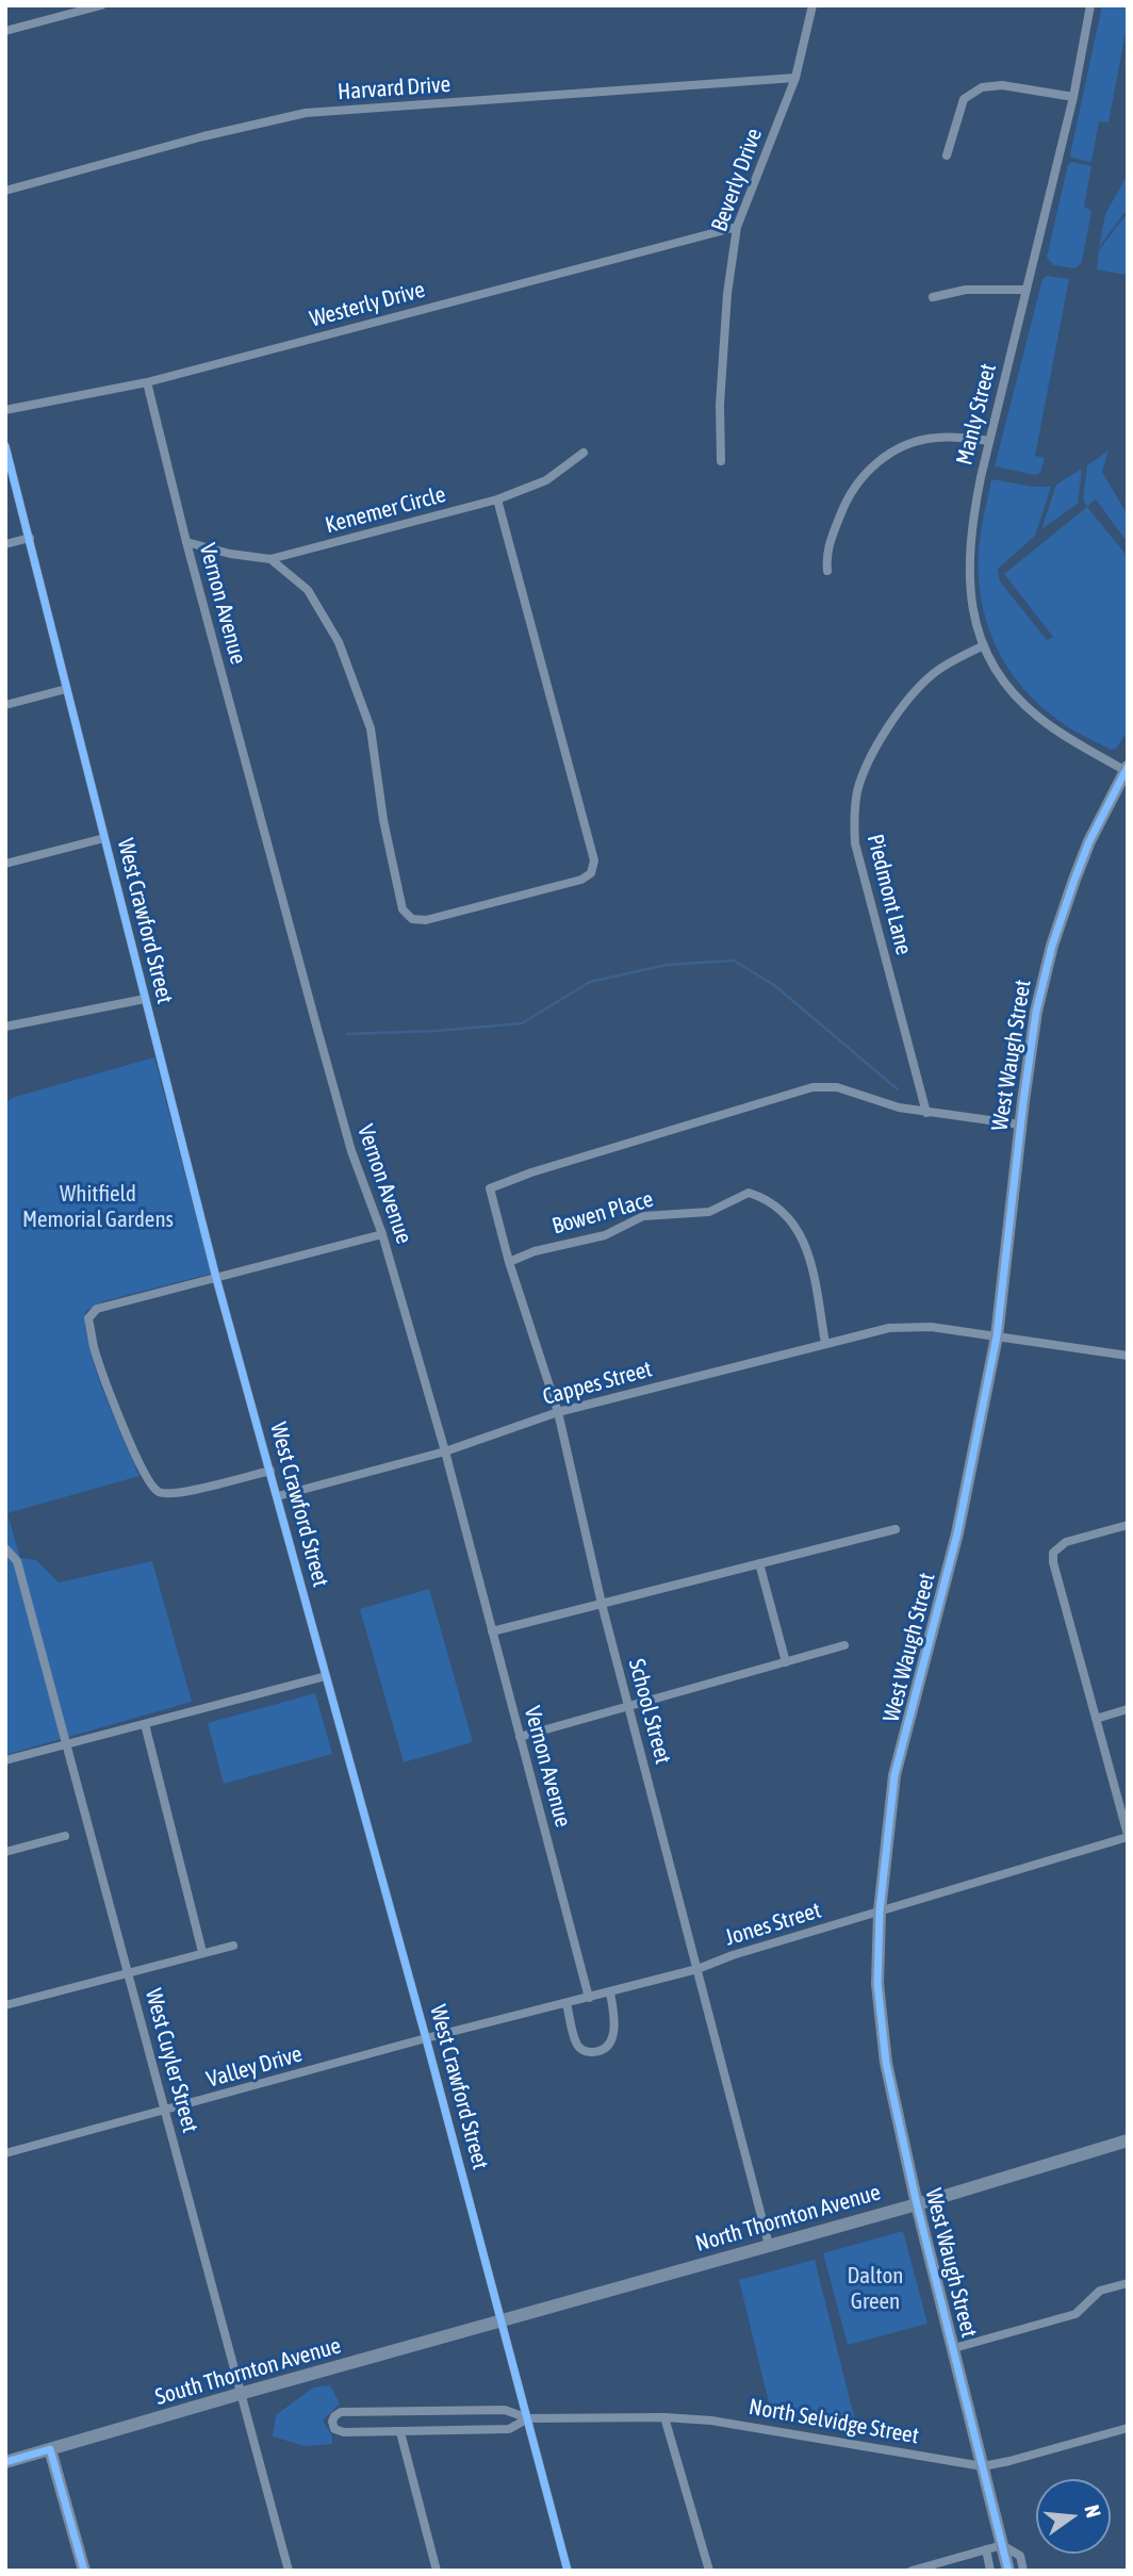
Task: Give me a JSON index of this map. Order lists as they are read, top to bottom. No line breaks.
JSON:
{"streets":{"street":["Harvard Drive","Beverly Drive","Westerly Drive","Manly Street","Kenemer Circle","Vernon Avenue","Piedmont Lane","West Crawford Street","West Waugh Street","Bowen Place","Cappes Street","School Street","Jones Street","West Cuyler Street","Valley Drive","North Thornton Avenue","South Thornton Avenue","North Selvidge Street"]},"crossings":[["Harvard Drive","Beverly Drive"],["Beverly Drive","Westerly Drive"],["Westerly Drive","Vernon Avenue"],["Manly Street","Piedmont Lane"],["Manly Street","West Waugh Street"],["Kenemer Circle","Vernon Avenue"],["Vernon Avenue","Cappes Street"],["Vernon Avenue","Jones Street"],["Piedmont Lane","School Street"],["West Crawford Street","Cappes Street"],["West Crawford Street","Jones Street"],["West Crawford Street","Valley Drive"],["West Crawford Street","North Thornton Avenue"],["West Crawford Street","South Thornton Avenue"],["West Crawford Street","North Selvidge Street"],["West Waugh Street","Cappes Street"],["West Waugh Street","Jones Street"],["West Waugh Street","North Thornton Avenue"],["West Waugh Street","North Selvidge Street"],["Bowen Place","Cappes Street"],["Bowen Place","School Street"],["Cappes Street","School Street"],["School Street","Jones Street"],["School Street","North Thornton Avenue"],["Jones Street","Valley Drive"],["West Cuyler Street","Valley Drive"],["West Cuyler Street","South Thornton Avenue"],["North Thornton Avenue","South Thornton Avenue"]],"parks":["Whitfield Memorial Gardens","Dalton Green"],"north":"right"}
